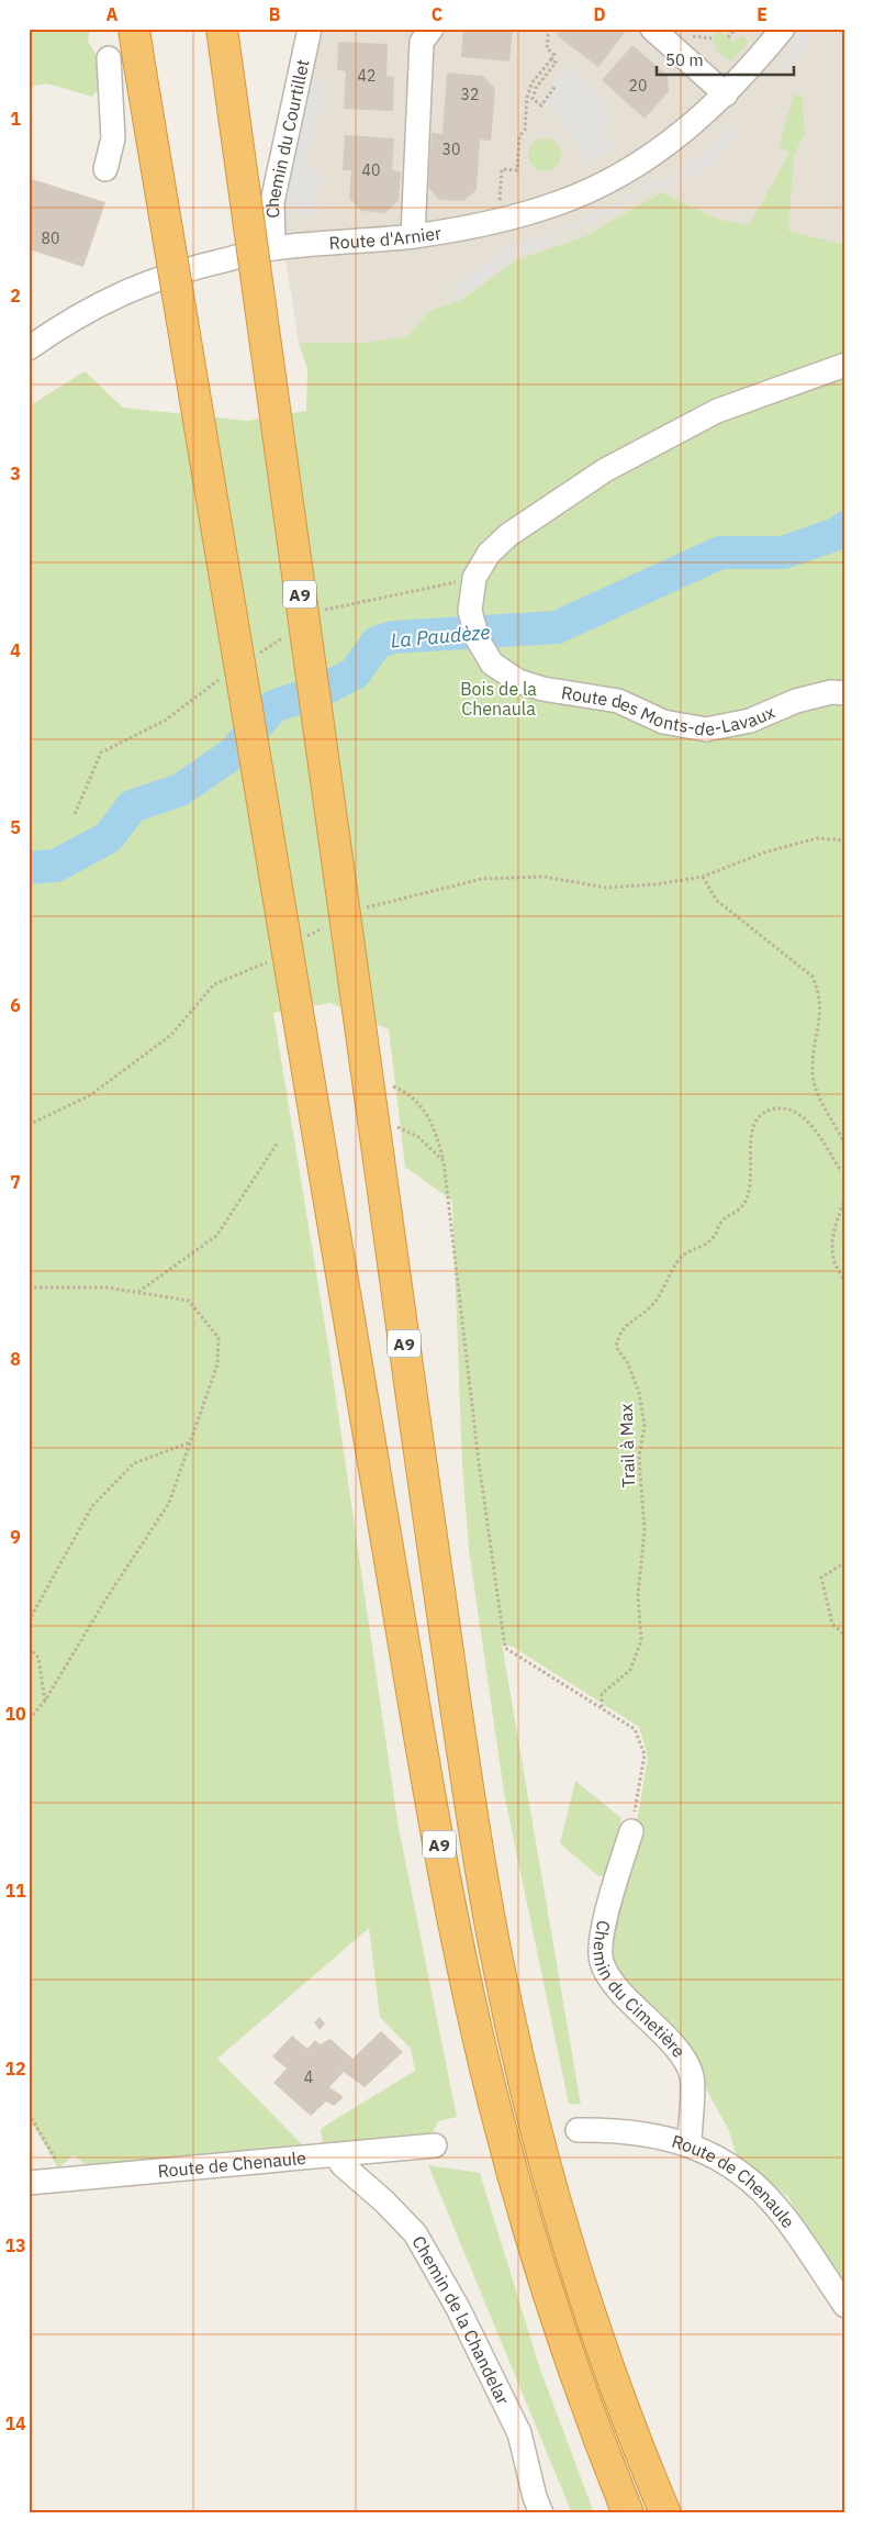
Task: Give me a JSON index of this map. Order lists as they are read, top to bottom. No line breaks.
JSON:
{"streets":{"highway":["A9"],"street":["Chemin du Courtillet","Route d'Arnier","Route des Monts-de-Lavaux","Chemin du Cimetière","Route de Chenaule","Chemin de la Chandelar"],"path":["Trail à Max"]},"crossings":[["Chemin du Courtillet","Route d'Arnier"],["Chemin du Cimetière","Route de Chenaule"],["Route de Chenaule","Chemin de la Chandelar"]],"water":["La Paudèze"],"parks":["Bois de la Chenaula"],"house_numbers":["42","20","32","30","40","80","4"],"scale_bar":"50 m","grid":{"columns":["A","B","C","D","E"],"rows":["1","2","3","4","5","6","7","8","9","10","11","12","13","14"]}}
